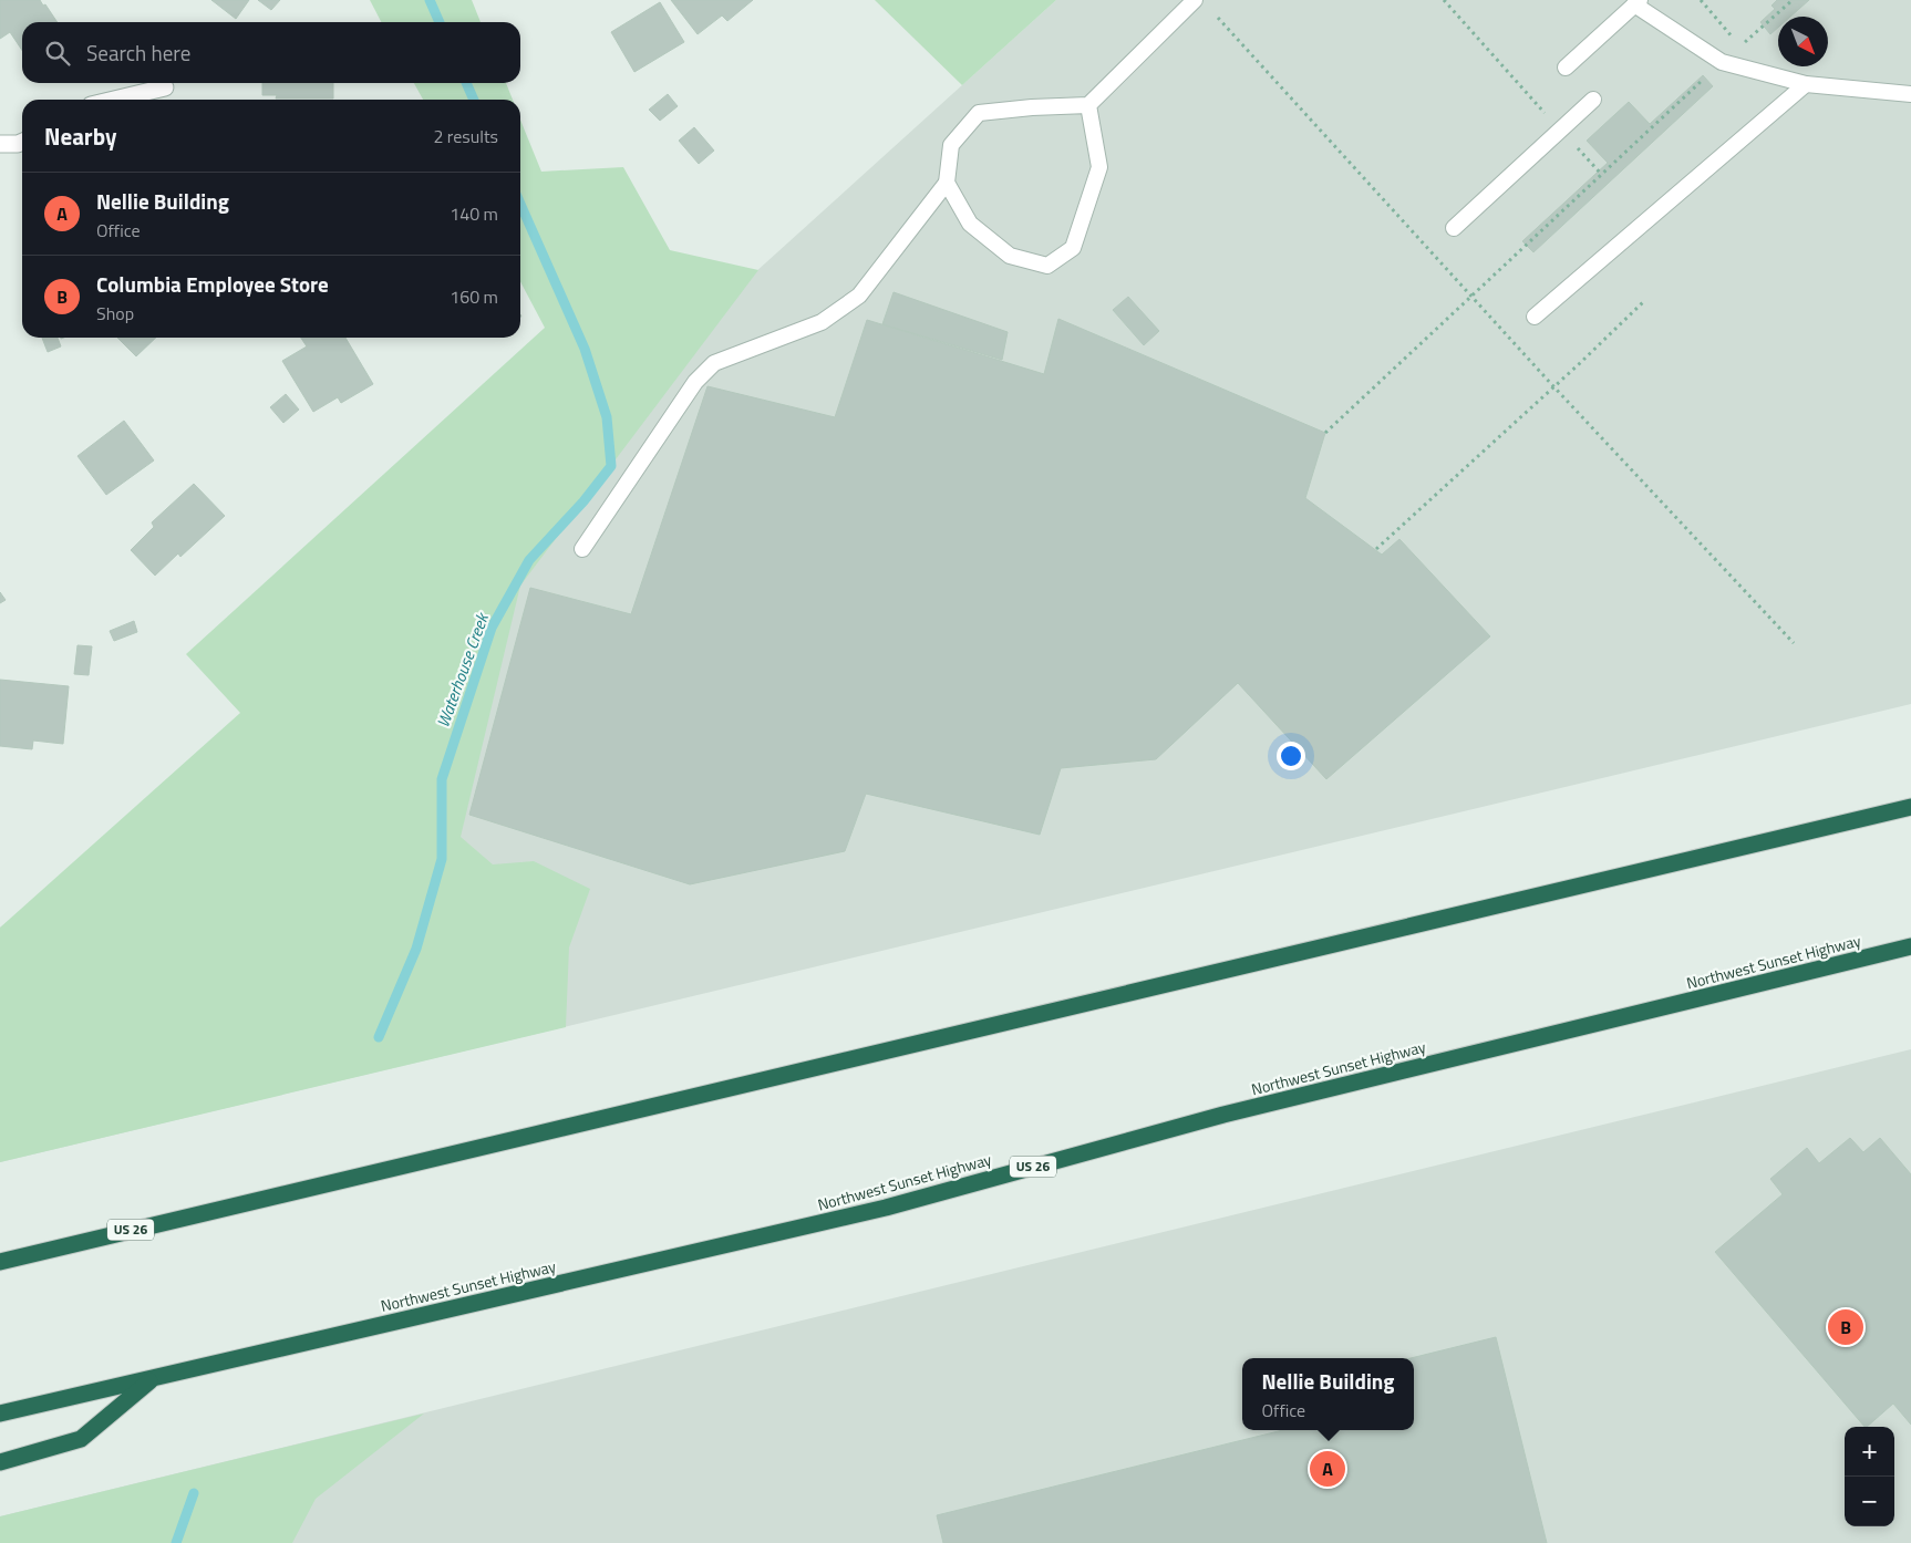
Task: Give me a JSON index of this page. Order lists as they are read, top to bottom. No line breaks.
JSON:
{"streets":{"highway":["Northwest Sunset Highway","US 26"]},"water":["Waterhouse Creek"],"north":"bottom right","page":{"search":"Search here","heading":["Nearby","2 results"],"list":[{"mark":"A","name":"Nellie Building","note":"Office","value":"140 m"},{"mark":"B","name":"Columbia Employee Store","note":"Shop","value":"160 m"}],"pins":["B","A"],"popup":["Nellie Building","Office"],"map_buttons":["+","−"]}}
